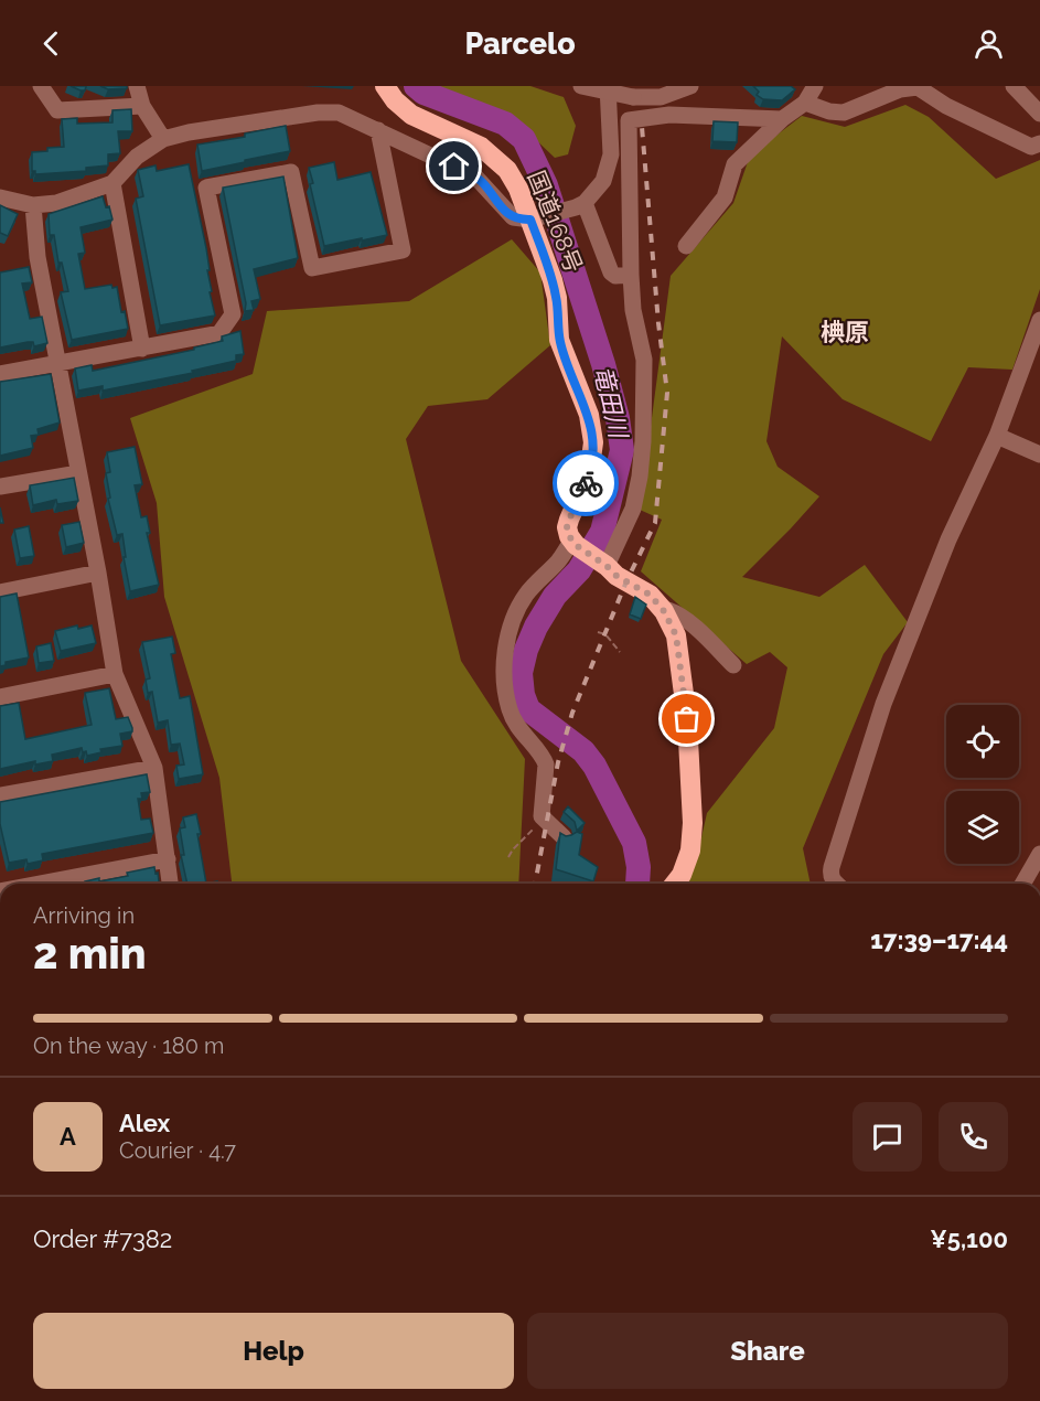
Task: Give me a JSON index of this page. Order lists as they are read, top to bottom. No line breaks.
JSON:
{"streets":{"highway":["国道168号"]},"districts":["椣原"],"water":["竜田川"],"page":{"header":"Parcelo","heading":["2 min","Arriving in","17:39–17:44"],"panel":["Alex","Courier · 4.7","Order #7382","¥5,100"],"bar":"On the way · 180 m","round":"A","buttons":["Help","Share"]}}
